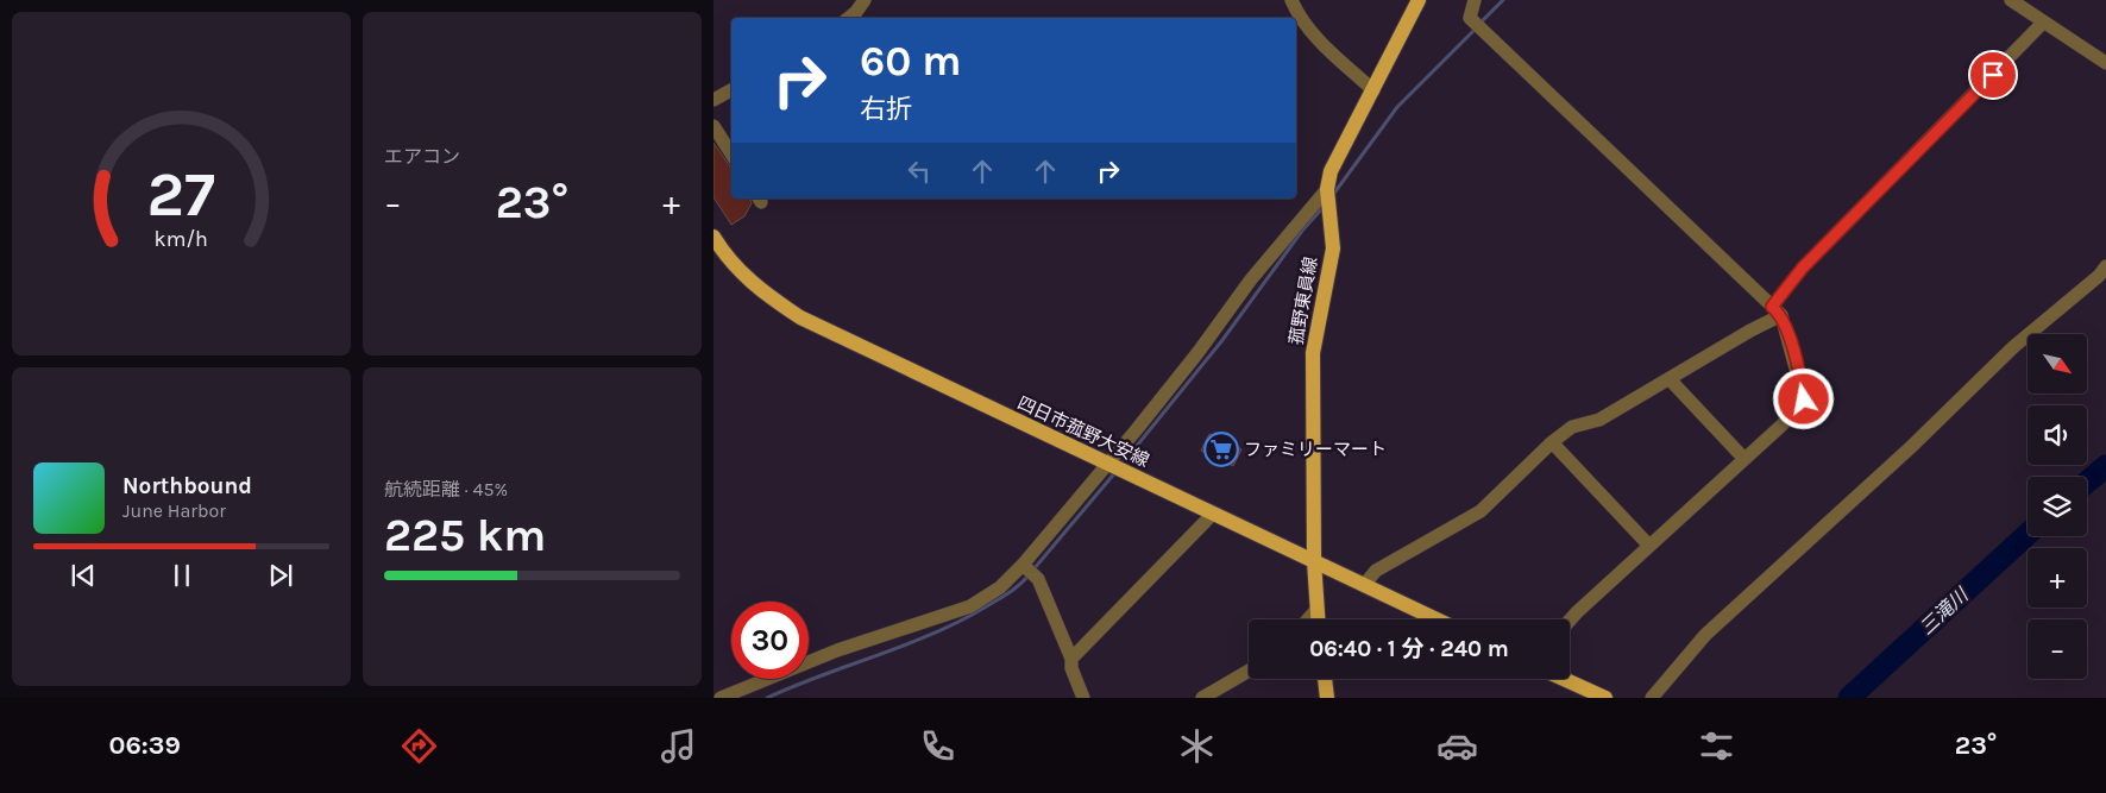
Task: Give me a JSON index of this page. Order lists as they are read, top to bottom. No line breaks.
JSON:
{"streets":{"main road":["菰野東員線","四日市菰野大安線"]},"crossings":[["菰野東員線","四日市菰野大安線"]],"water":["三滝川"],"places":{"supermarket":["ファミリーマート"]},"north":"bottom right","page":{"tile":["エアコン",["航続距離 · 45%","225 km"]],"turn":["60 m","右折"],"heat":["−","23°","+"],"map_buttons":["+","−"],"song":["Northbound","June Harbor"],"limit":"30","trip":"06:40 · 1 分 · 240 m","tabs":["06:39","23°"],"gauge":["27","km/h"]}}
